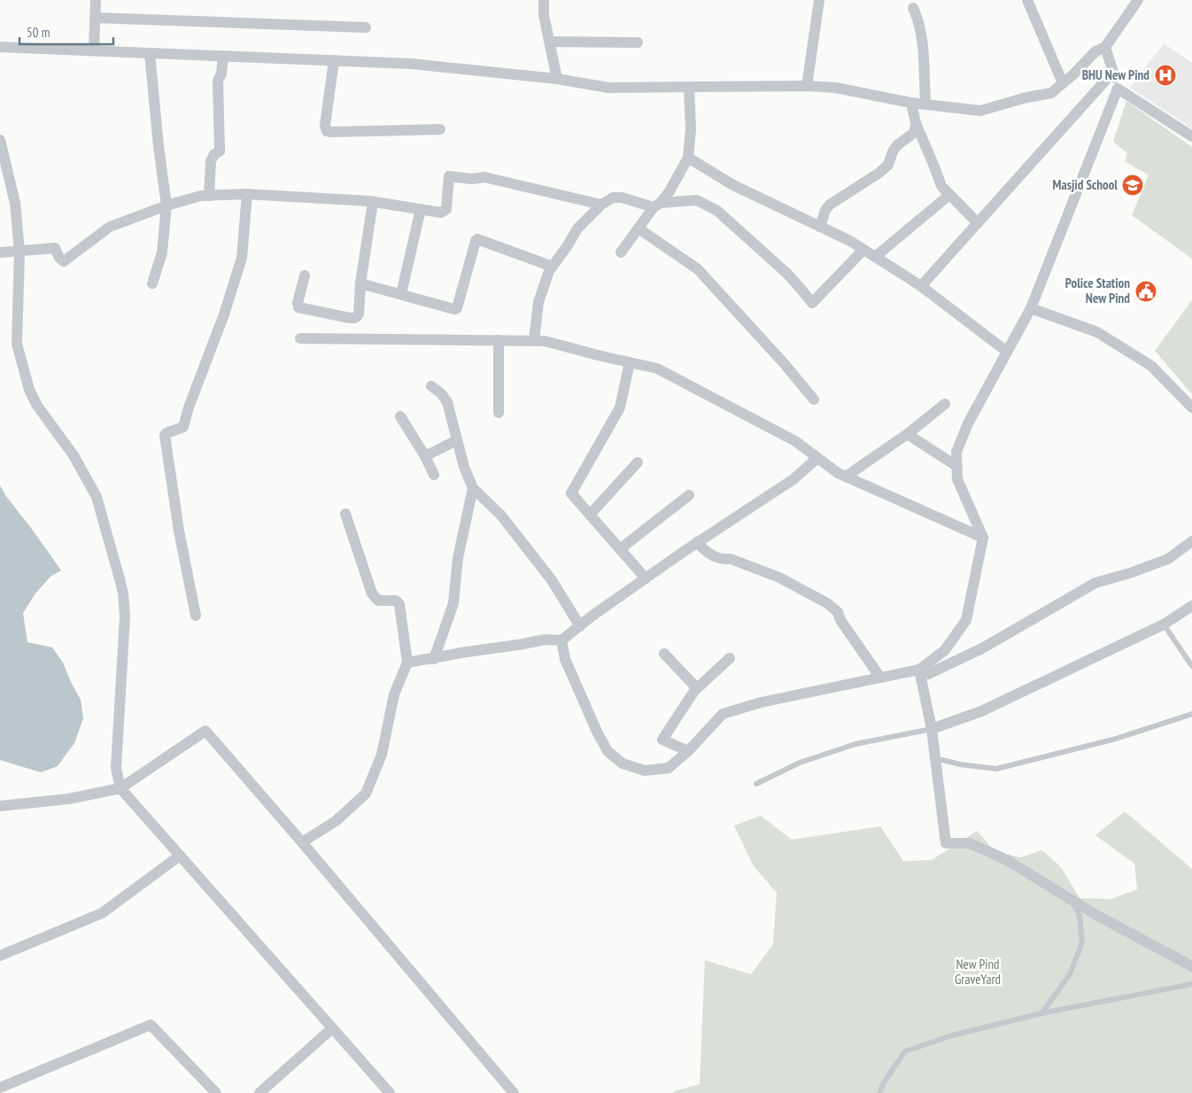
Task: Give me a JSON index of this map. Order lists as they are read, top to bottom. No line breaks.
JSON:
{"parks":["New Pind GraveYard"],"places":{"hospital":["BHU New Pind"],"school or university":["Masjid School"],"public building":["Police Station New Pind"]},"scale_bar":"50 m"}
